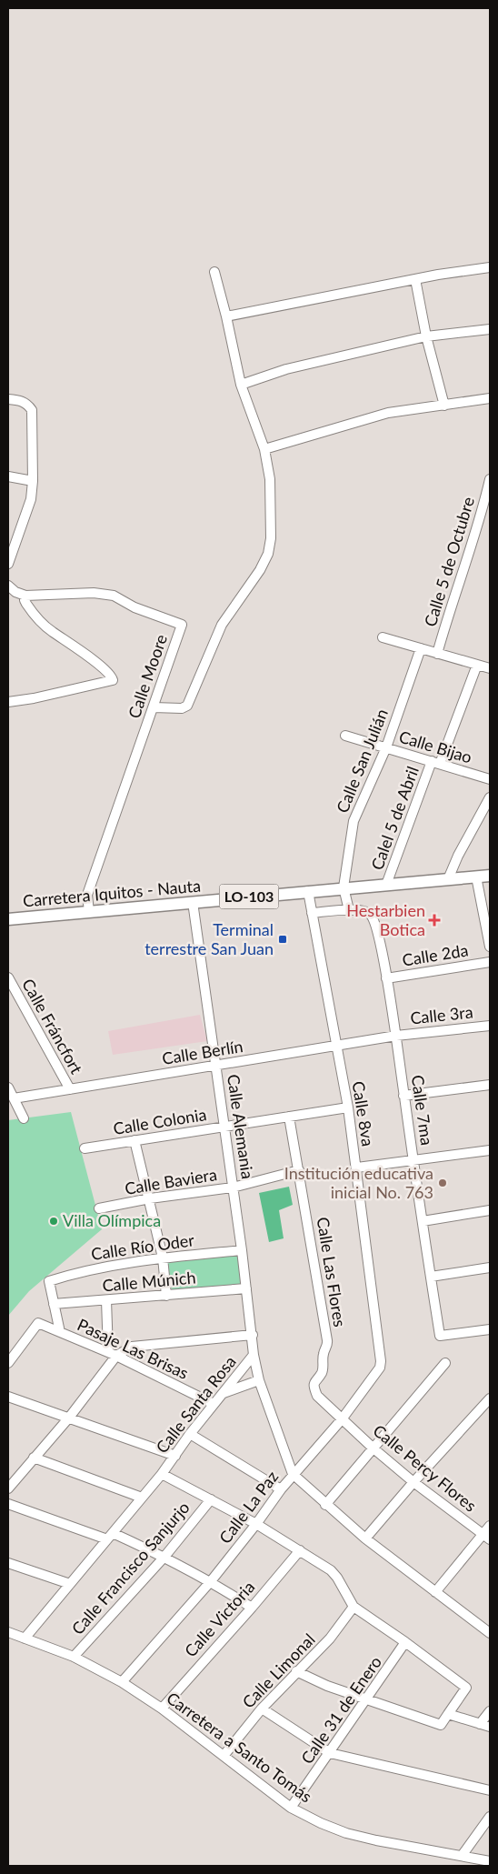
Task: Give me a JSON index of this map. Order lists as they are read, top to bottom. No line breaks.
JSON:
{"streets":{"main road":["Carretera Iquitos - Nauta","LO-103"],"street":["Calle 5 de Octubre","Calle Moore","Calle Bijao","Calle San Julián","Calel 5 de Abril","Calle 2da","Calle 3ra","Calle Fráncfort","Calle Berlín","Calle 7ma","Calle 8va","Calle Colonia","Calle Alemania","Calle Baviera","Calle Río Oder","Calle Las Flores","Calle Múnich","Pasaje Las Brisas","Calle Santa Rosa","Calle Percy Flores","Calle La Paz","Calle Francisco Sanjurjo","Calle Victoria","Calle Limonal","Calle 31 de Enero","Carretera a Santo Tomás"]},"crossings":[["Calle Moore","Carretera Iquitos - Nauta"],["Calle Bijao","Calle San Julián"],["Calle Bijao","Calel 5 de Abril"],["Calle San Julián","Carretera Iquitos - Nauta"],["Calel 5 de Abril","Carretera Iquitos - Nauta"],["Carretera Iquitos - Nauta","Calle 8va"],["Carretera Iquitos - Nauta","Calle Alemania"],["Calle 2da","Calle 7ma"],["Calle 3ra","Calle Berlín"],["Calle 3ra","Calle 7ma"],["Calle Fráncfort","Calle Berlín"],["Calle Berlín","Calle 7ma"],["Calle Berlín","Calle 8va"],["Calle Berlín","Calle Alemania"],["Calle 7ma","Calle 8va"],["Calle 8va","Calle Colonia"],["Calle 8va","Calle La Paz"],["Calle Colonia","Calle Alemania"],["Calle Colonia","Calle Las Flores"],["Calle Alemania","Calle Baviera"],["Calle Alemania","Calle Río Oder"],["Calle Alemania","Calle Múnich"],["Calle Alemania","Calle Santa Rosa"],["Calle Baviera","Calle Las Flores"],["Calle Río Oder","Calle Múnich"],["Calle Las Flores","Calle Percy Flores"],["Calle Las Flores","Calle La Paz"],["Pasaje Las Brisas","Calle Santa Rosa"],["Calle Santa Rosa","Calle La Paz"],["Calle Santa Rosa","Carretera a Santo Tomás"],["Calle Percy Flores","Calle La Paz"],["Calle La Paz","Carretera a Santo Tomás"],["Calle Francisco Sanjurjo","Carretera a Santo Tomás"],["Calle Victoria","Carretera a Santo Tomás"],["Calle Limonal","Carretera a Santo Tomás"],["Calle 31 de Enero","Carretera a Santo Tomás"]],"places":{"health":["Hestarbien Botica"],"transit":["Terminal terrestre San Juan"],"other":["Institución educativa inicial No. 763","Villa Olímpica"]}}
